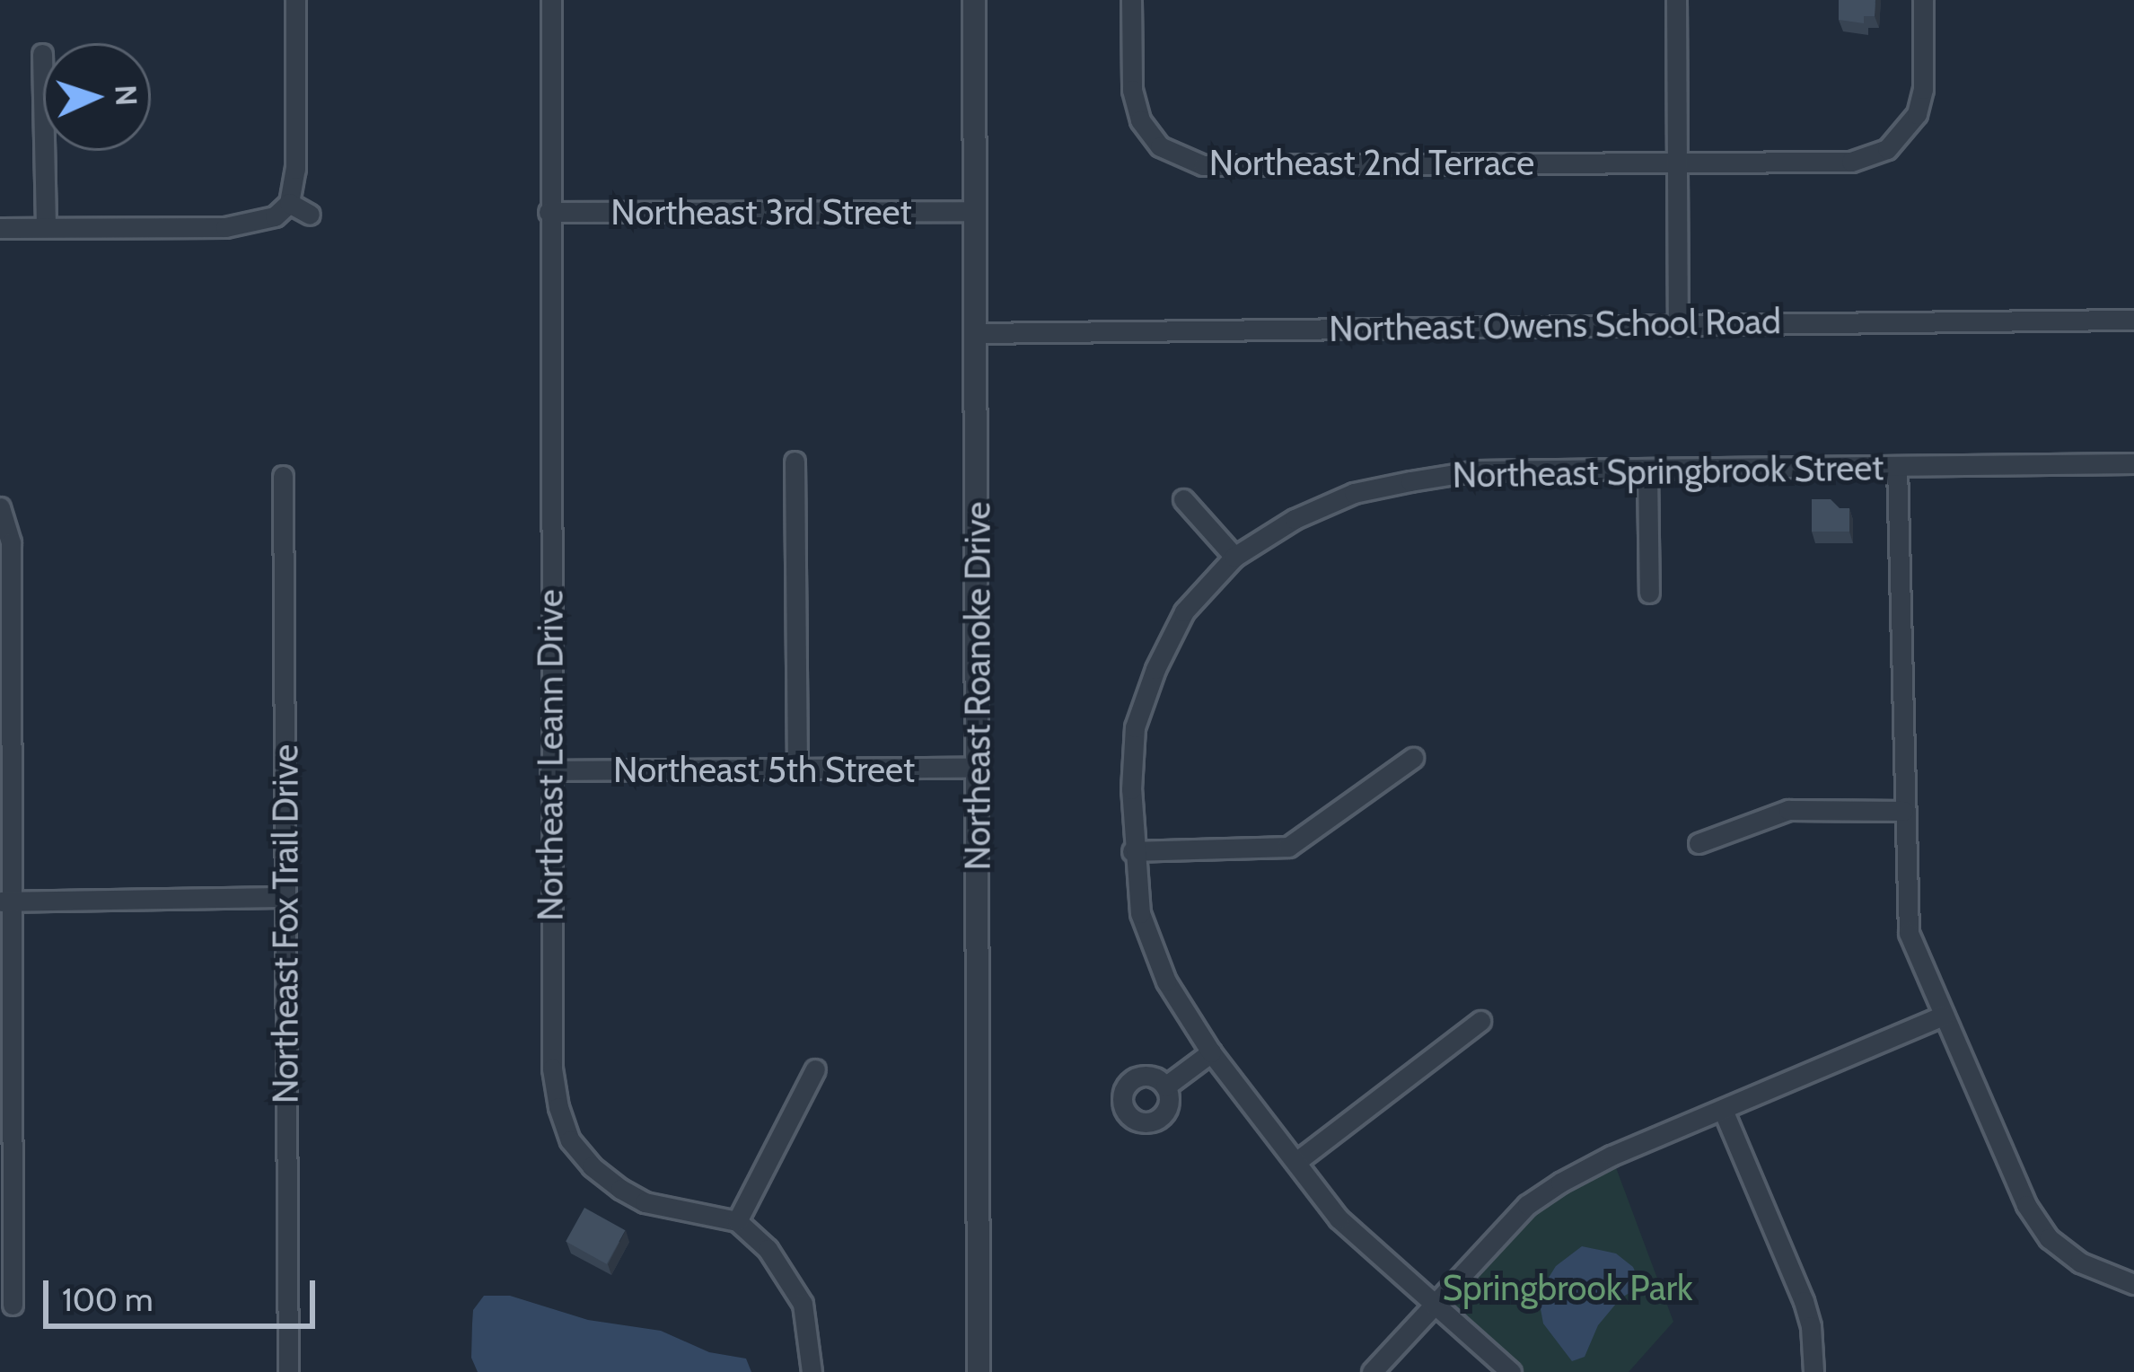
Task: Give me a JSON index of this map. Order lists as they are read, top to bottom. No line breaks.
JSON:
{"streets":{"street":["Northeast 2nd Terrace","Northeast 3rd Street","Northeast Owens School Road","Northeast Springbrook Street","Northeast Roanoke Drive","Northeast Leann Drive","Northeast 5th Street","Northeast Fox Trail Drive"]},"crossings":[["Northeast 3rd Street","Northeast Roanoke Drive"],["Northeast 3rd Street","Northeast Leann Drive"],["Northeast Owens School Road","Northeast Roanoke Drive"],["Northeast Roanoke Drive","Northeast 5th Street"],["Northeast Leann Drive","Northeast 5th Street"]],"parks":["Springbrook Park"],"scale_bar":"100 m","north":"right"}
